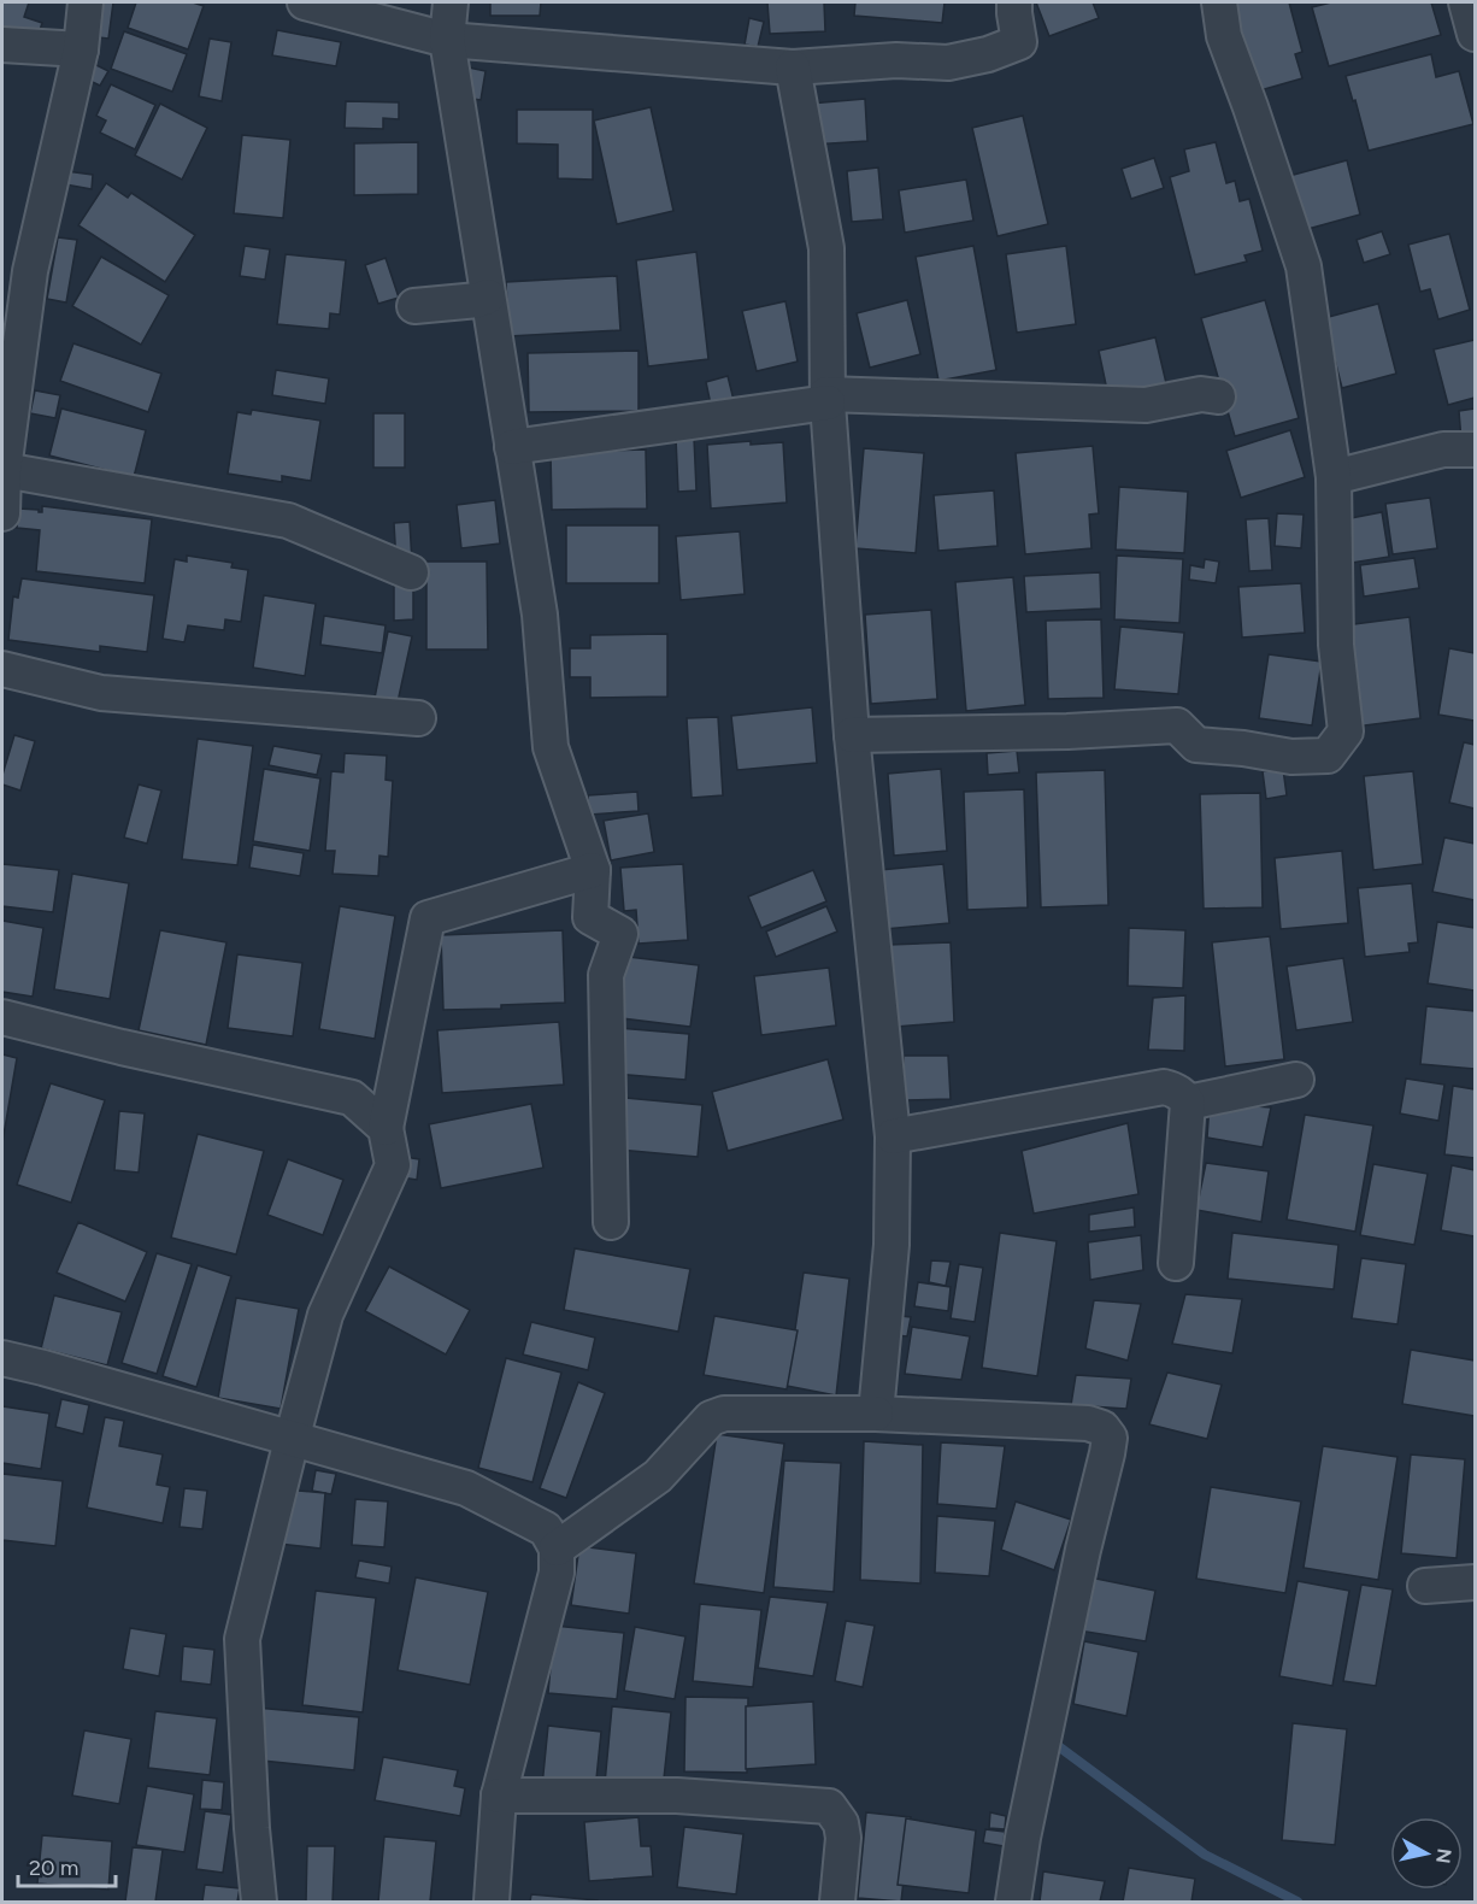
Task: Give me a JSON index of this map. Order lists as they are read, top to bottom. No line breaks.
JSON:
{"scale_bar":"20 m","north":"right"}
